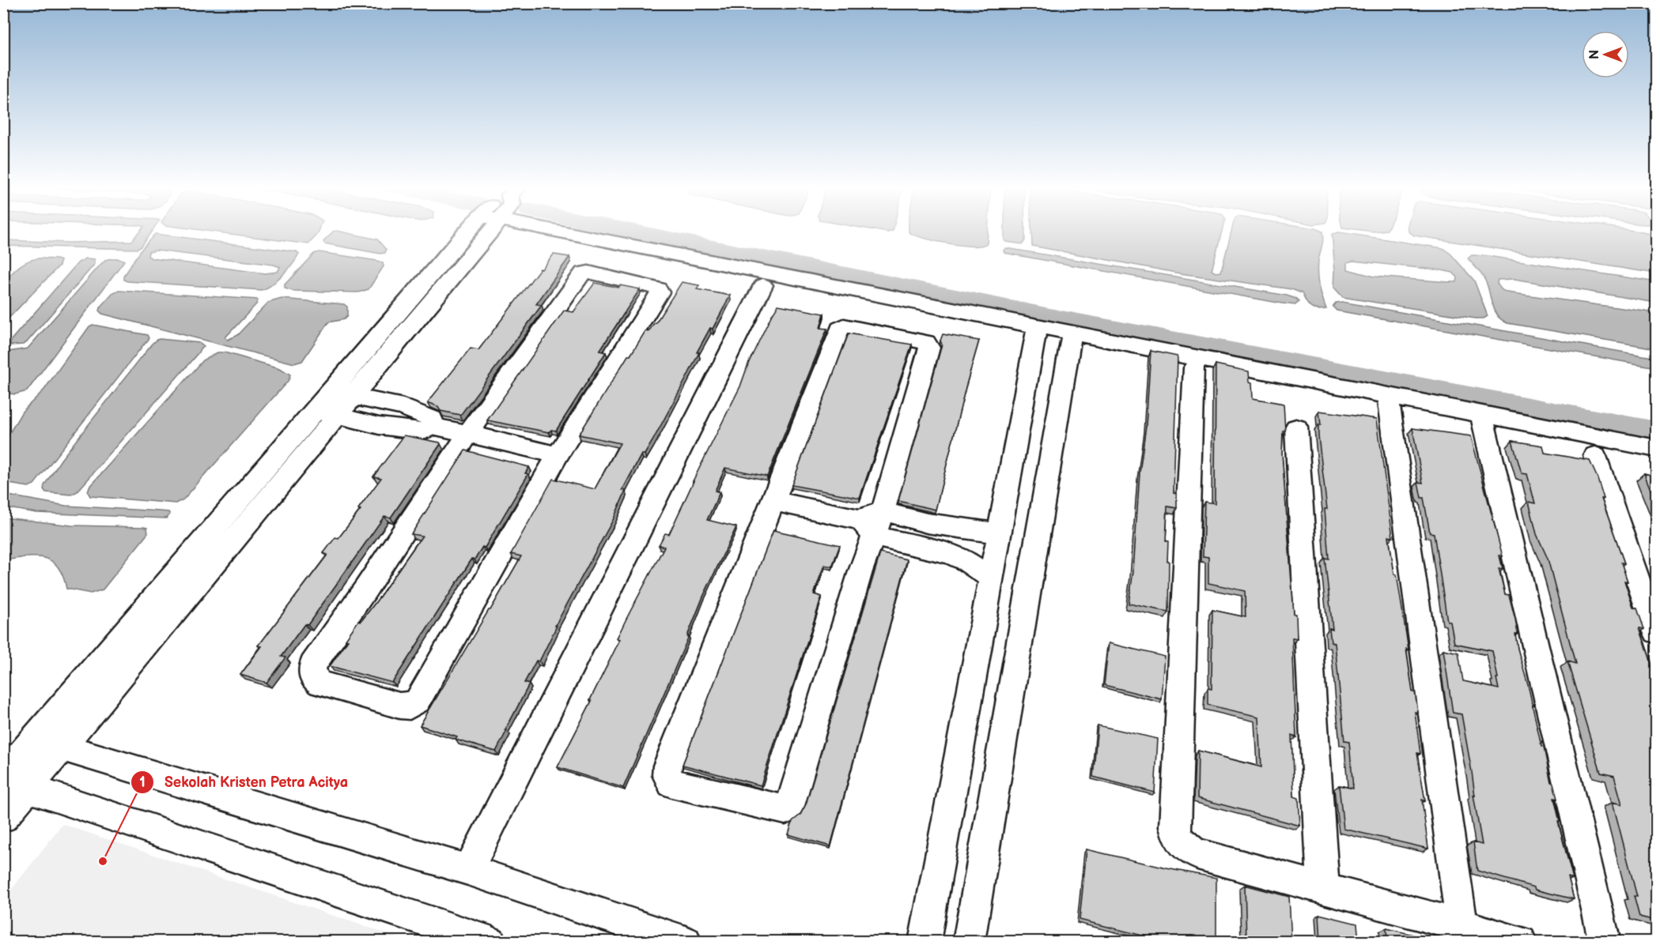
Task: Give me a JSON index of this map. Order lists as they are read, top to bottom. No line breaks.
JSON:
{"places":["Sekolah Kristen Petra Acitya"],"north":"left"}
